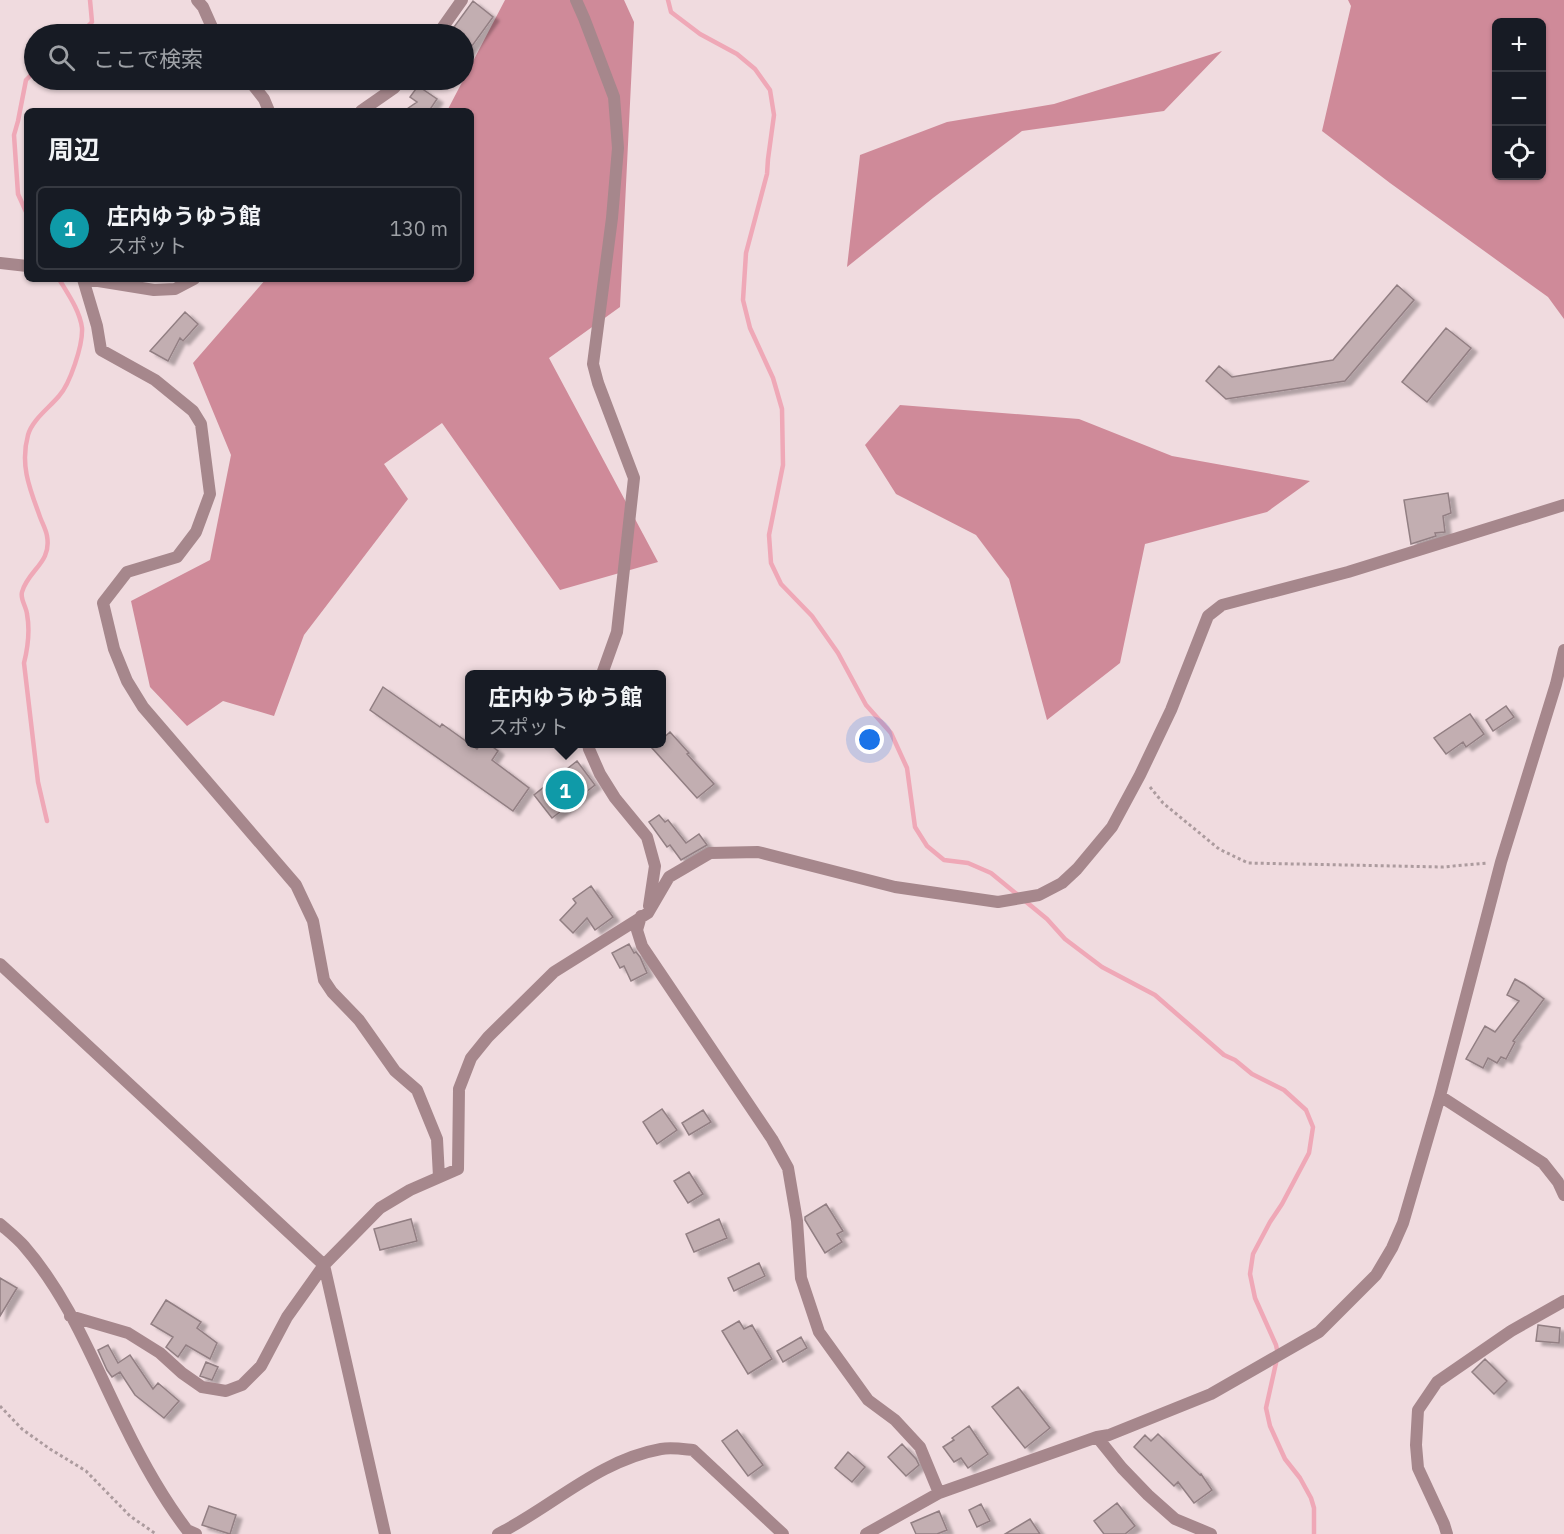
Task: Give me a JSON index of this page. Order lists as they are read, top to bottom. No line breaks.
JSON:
{"page":{"map_buttons":["+","−"],"search":"ここで検索","heading":"周辺","list":[{"mark":"1","name":"庄内ゆうゆう館","note":"スポット","value":"130 m"}],"popup":["庄内ゆうゆう館","スポット"],"pins":"1"}}
